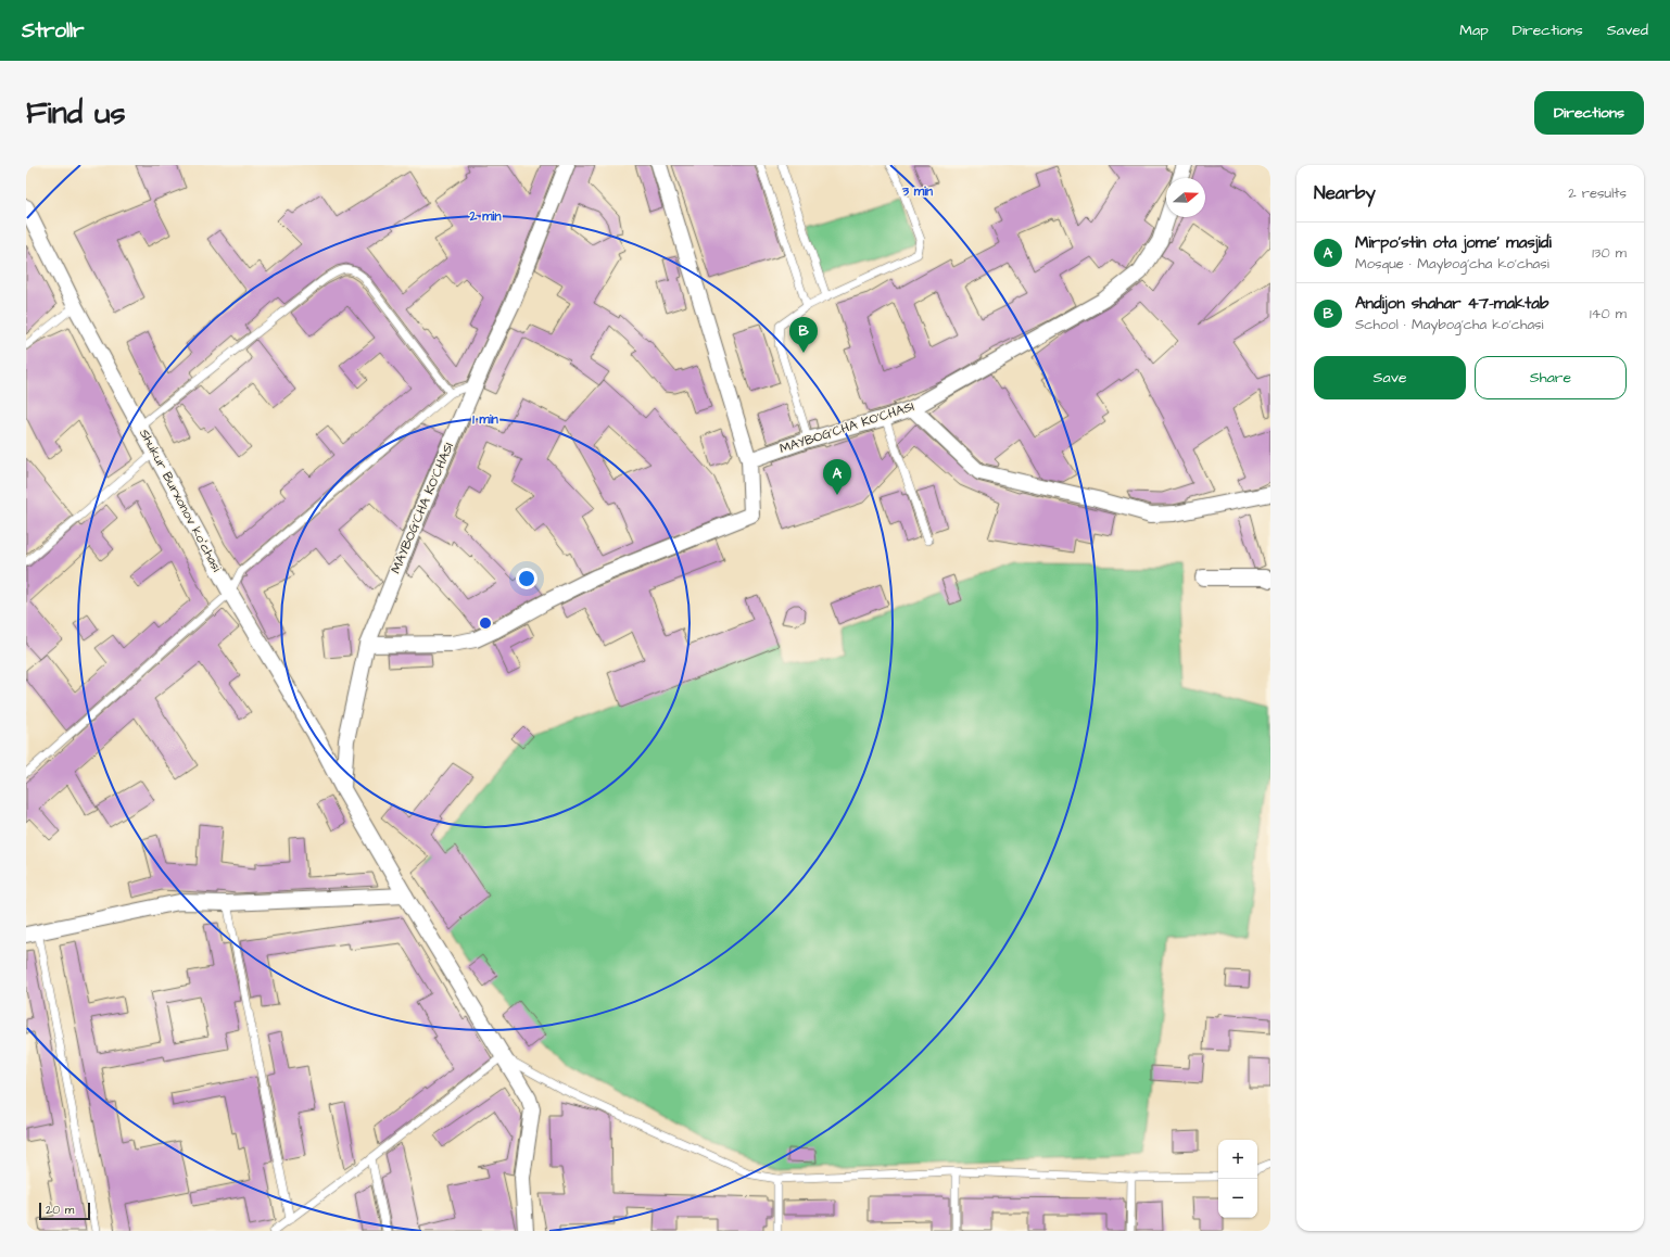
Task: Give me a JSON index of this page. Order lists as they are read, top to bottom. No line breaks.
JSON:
{"streets":{"street":["MAYBOG'CHA KO'CHASI","Shukur Burxonov koʻchasi"]},"crossings":[["MAYBOG'CHA KO'CHASI","Shukur Burxonov koʻchasi"]],"scale_bar":"20 m","north":"right","page":{"header":"Strollr","nav":["Map","Directions","Saved"],"buttons":["Directions",["Save","Share"]],"title":"Find us","heading":["Nearby","2 results"],"list":[{"mark":"A","name":"Mirpo'stin ota jome' masjidi","note":"Mosque · Maybog'cha ko'chasi","value":"130 m"},{"mark":"B","name":"Andijon shahar 47-maktab","note":"School · Maybog'cha ko'chasi","value":"140 m"}],"pins":["B","A"],"map_buttons":["+","−"],"scale":"20 m"},"rings":["3 min","2 min","1 min"]}
